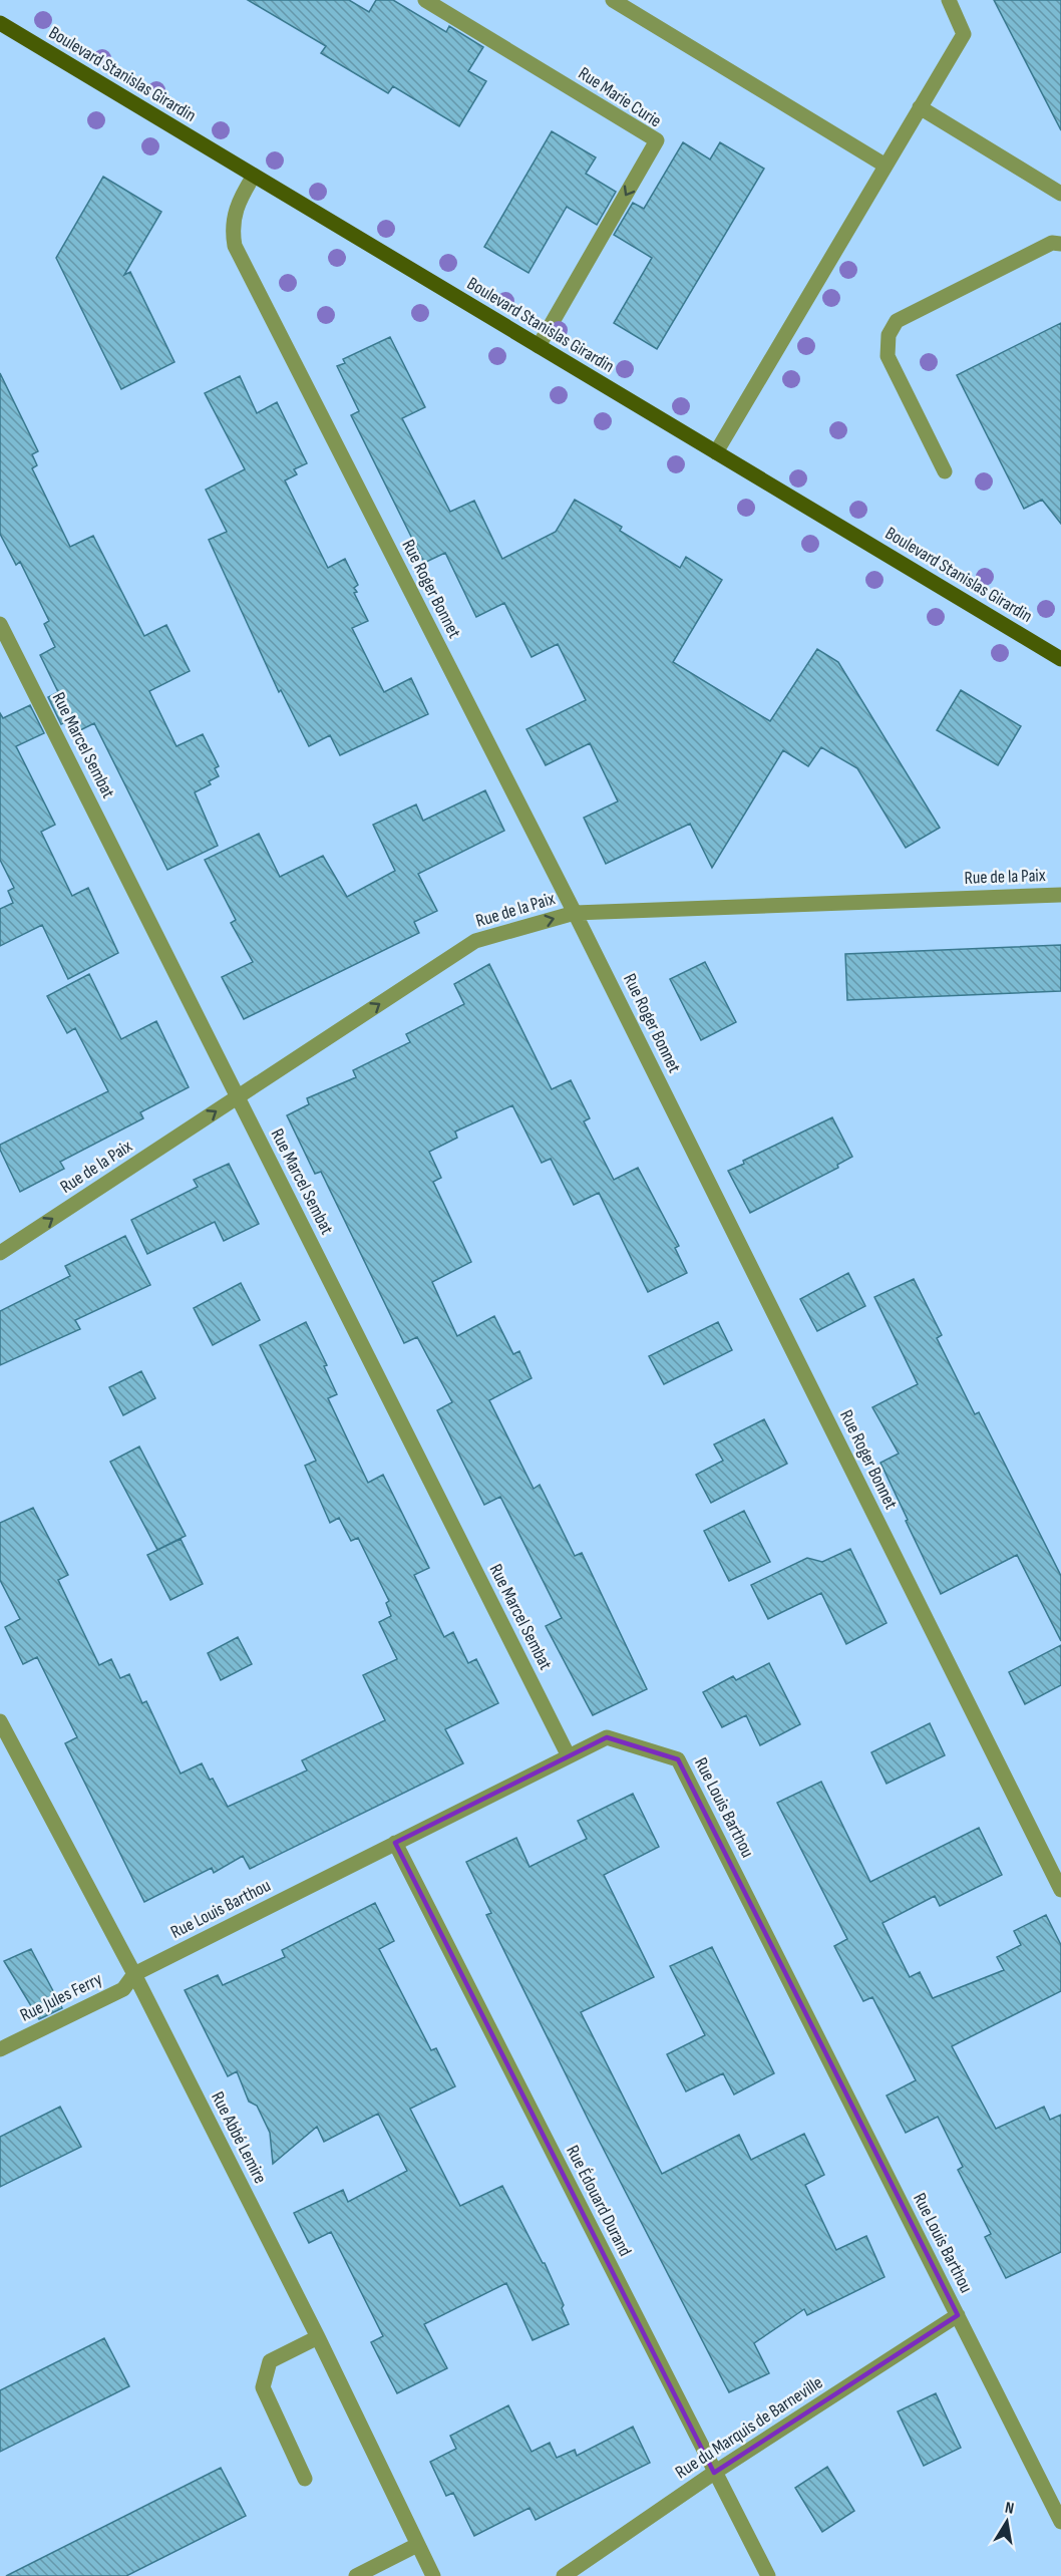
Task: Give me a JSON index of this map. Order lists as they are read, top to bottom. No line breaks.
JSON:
{"streets":{"main road":["Boulevard Stanislas Girardin"],"street":["Rue Marie Curie","Rue Roger Bonnet","Rue Marcel Sembat","Rue de la Paix","Rue Louis Barthou","Rue Jules Ferry","Rue Abbé Lemire","Rue Édouard Durand","Rue du Marquis de Barneville"]},"crossings":[["Boulevard Stanislas Girardin","Rue Marie Curie"],["Boulevard Stanislas Girardin","Rue Roger Bonnet"],["Rue Roger Bonnet","Rue de la Paix"],["Rue Marcel Sembat","Rue de la Paix"],["Rue Marcel Sembat","Rue Louis Barthou"],["Rue Louis Barthou","Rue Jules Ferry"],["Rue Louis Barthou","Rue Abbé Lemire"],["Rue Louis Barthou","Rue Édouard Durand"],["Rue Louis Barthou","Rue du Marquis de Barneville"],["Rue Jules Ferry","Rue Abbé Lemire"],["Rue Édouard Durand","Rue du Marquis de Barneville"]],"one_way":["Rue de la Paix"],"north":"top"}
